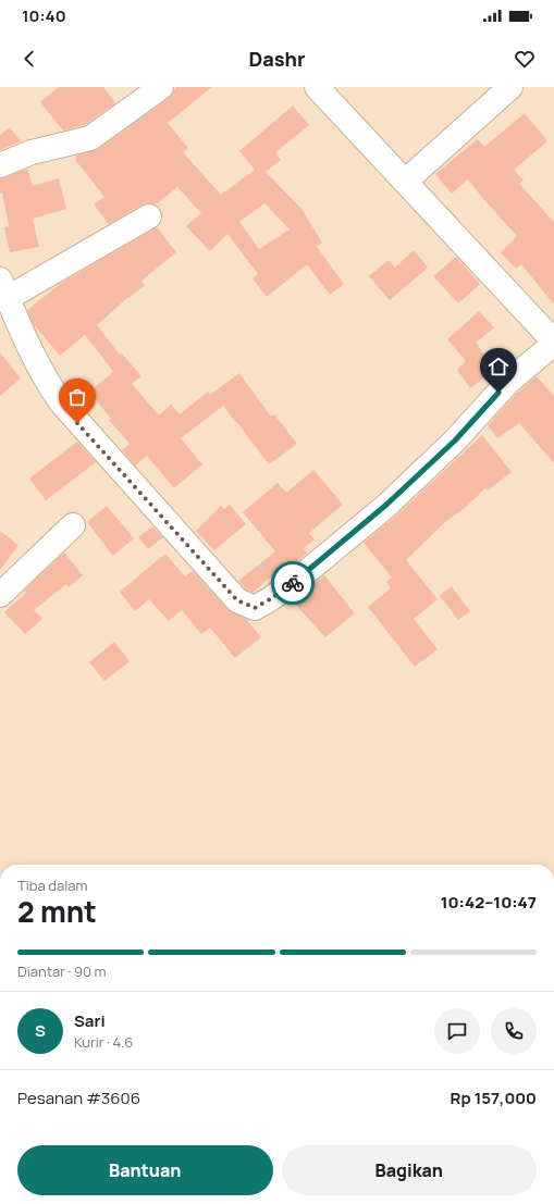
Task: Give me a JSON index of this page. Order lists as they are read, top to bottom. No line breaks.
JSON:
{"page":{"status":"10:40","header":"Dashr","heading":["2 mnt","Tiba dalam","10:42–10:47"],"panel":["Sari","Kurir · 4.6","Pesanan #3606","Rp 157,000"],"bar":"Diantar · 90 m","round":"S","buttons":["Bantuan","Bagikan"]}}
